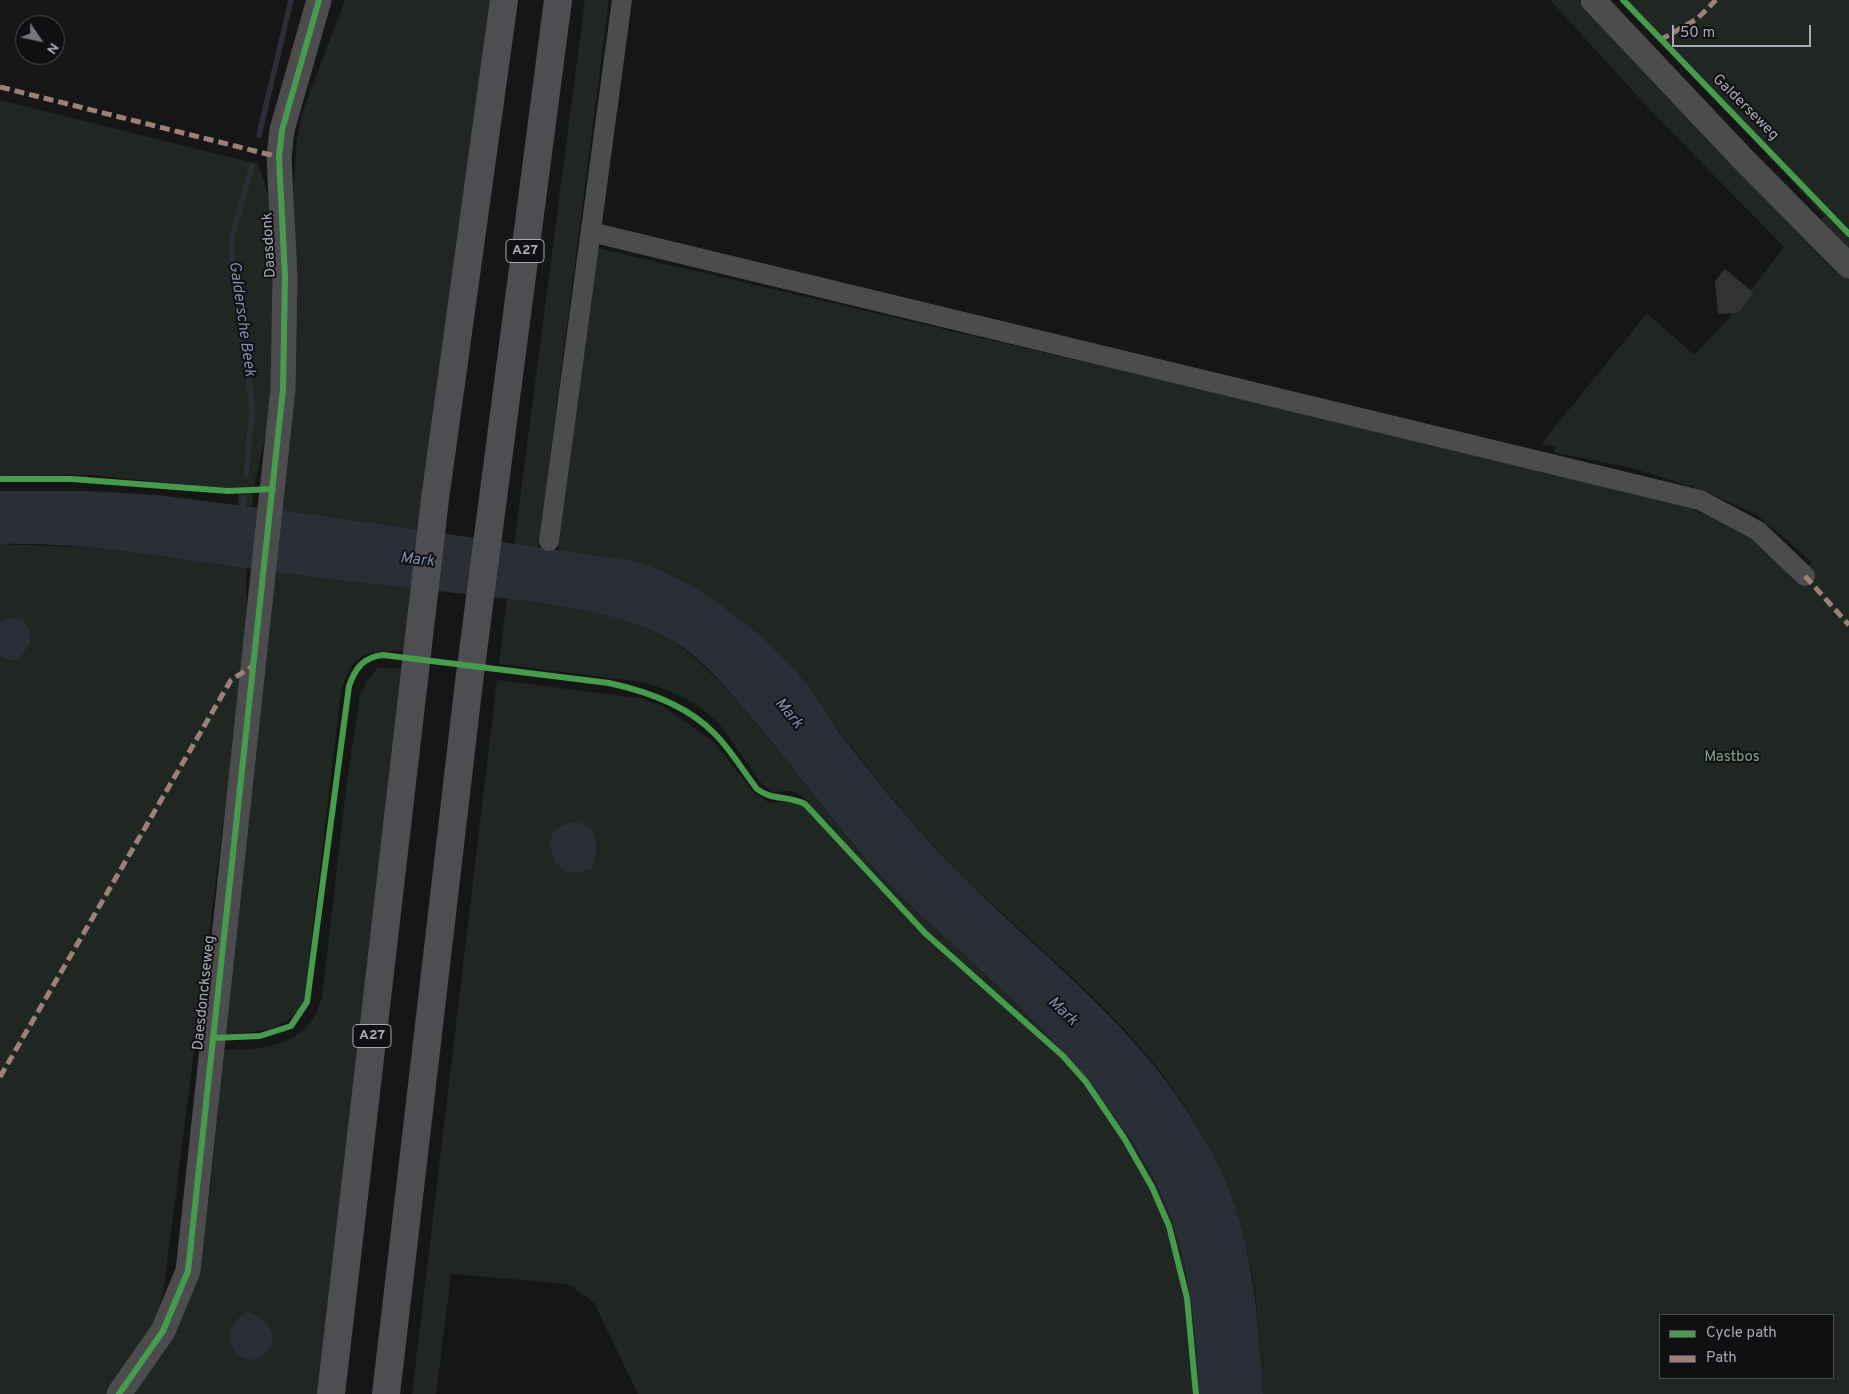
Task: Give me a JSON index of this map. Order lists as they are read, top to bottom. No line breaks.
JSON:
{"streets":{"highway":["A27"],"street":["Daasdonk","Daesdonckseweg"],"cycle path":["Galderseweg"]},"crossings":[["Daasdonk","Daesdonckseweg"]],"water":["Galdersche Beek","Mark"],"parks":["Mastbos"],"legend":["Cycle path","Path"],"scale_bar":"50 m","north":"bottom right"}
